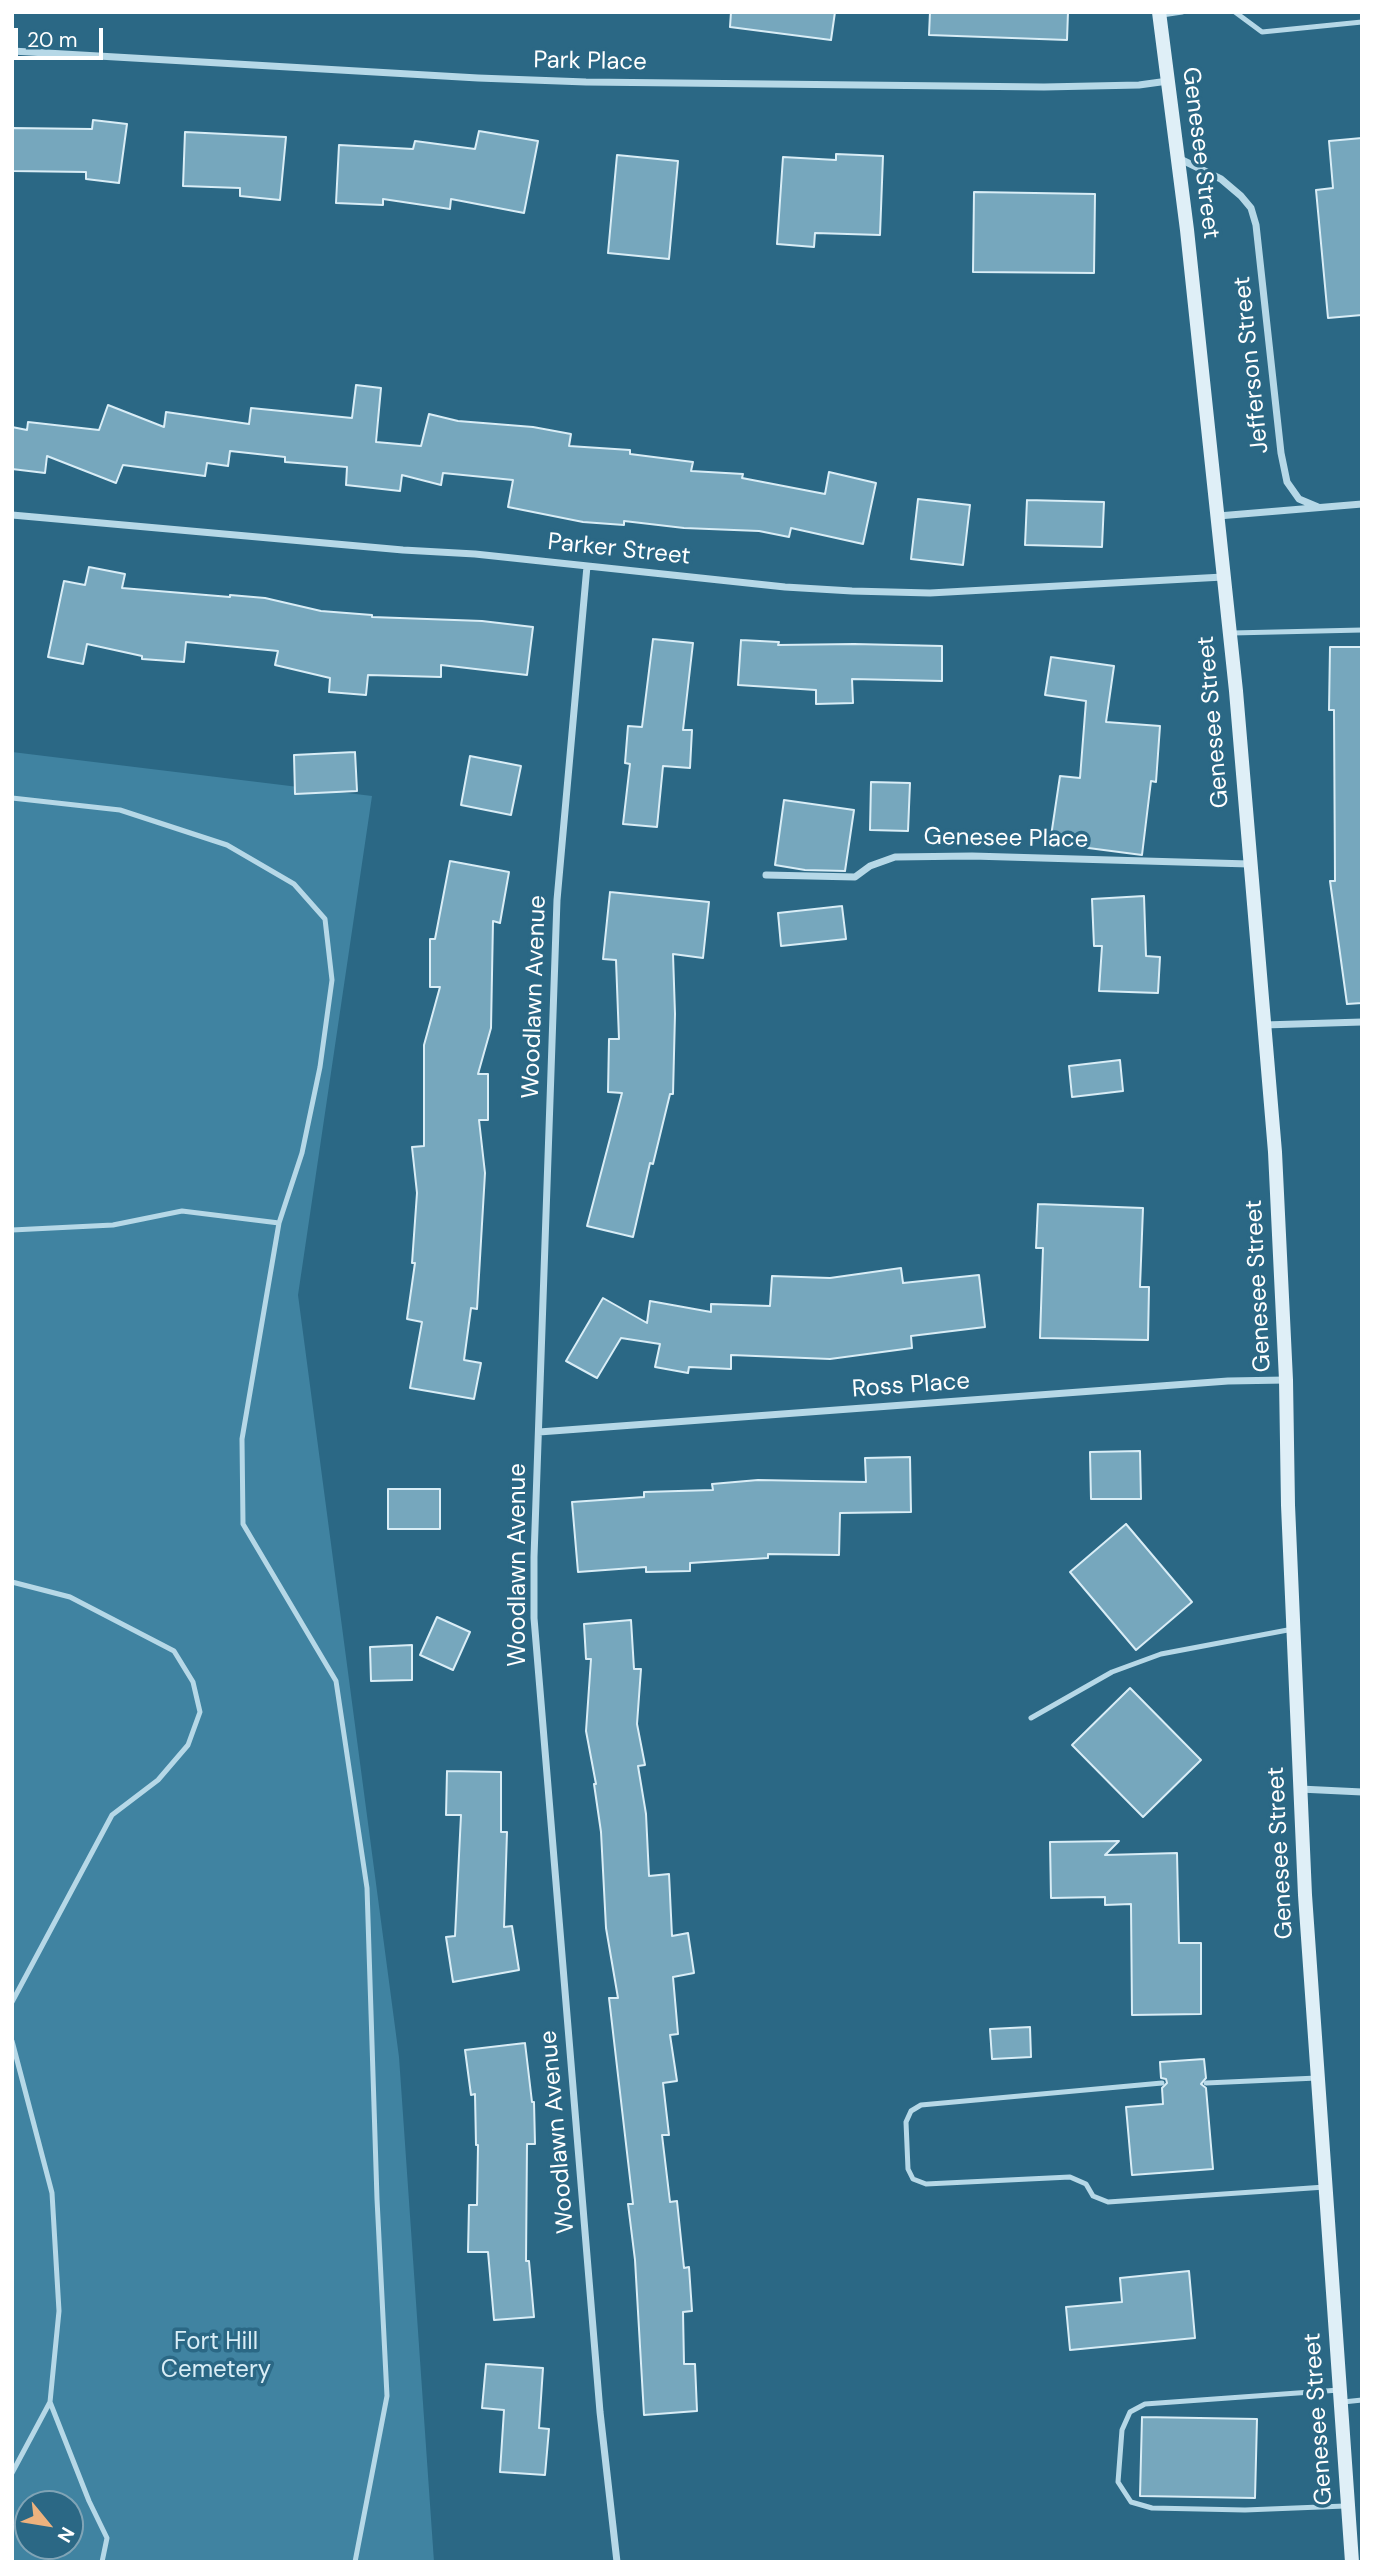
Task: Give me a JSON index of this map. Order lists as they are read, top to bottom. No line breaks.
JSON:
{"streets":{"main road":["Genesee Street"],"street":["Park Place","Jefferson Street","Parker Street","Genesee Place","Woodlawn Avenue","Ross Place"]},"crossings":[["Park Place","Genesee Street"],["Genesee Street","Jefferson Street"],["Genesee Street","Parker Street"],["Genesee Street","Genesee Place"],["Genesee Street","Ross Place"],["Parker Street","Woodlawn Avenue"],["Woodlawn Avenue","Ross Place"]],"parks":["Fort Hill Cemetery"],"scale_bar":"20 m","north":"bottom right"}
